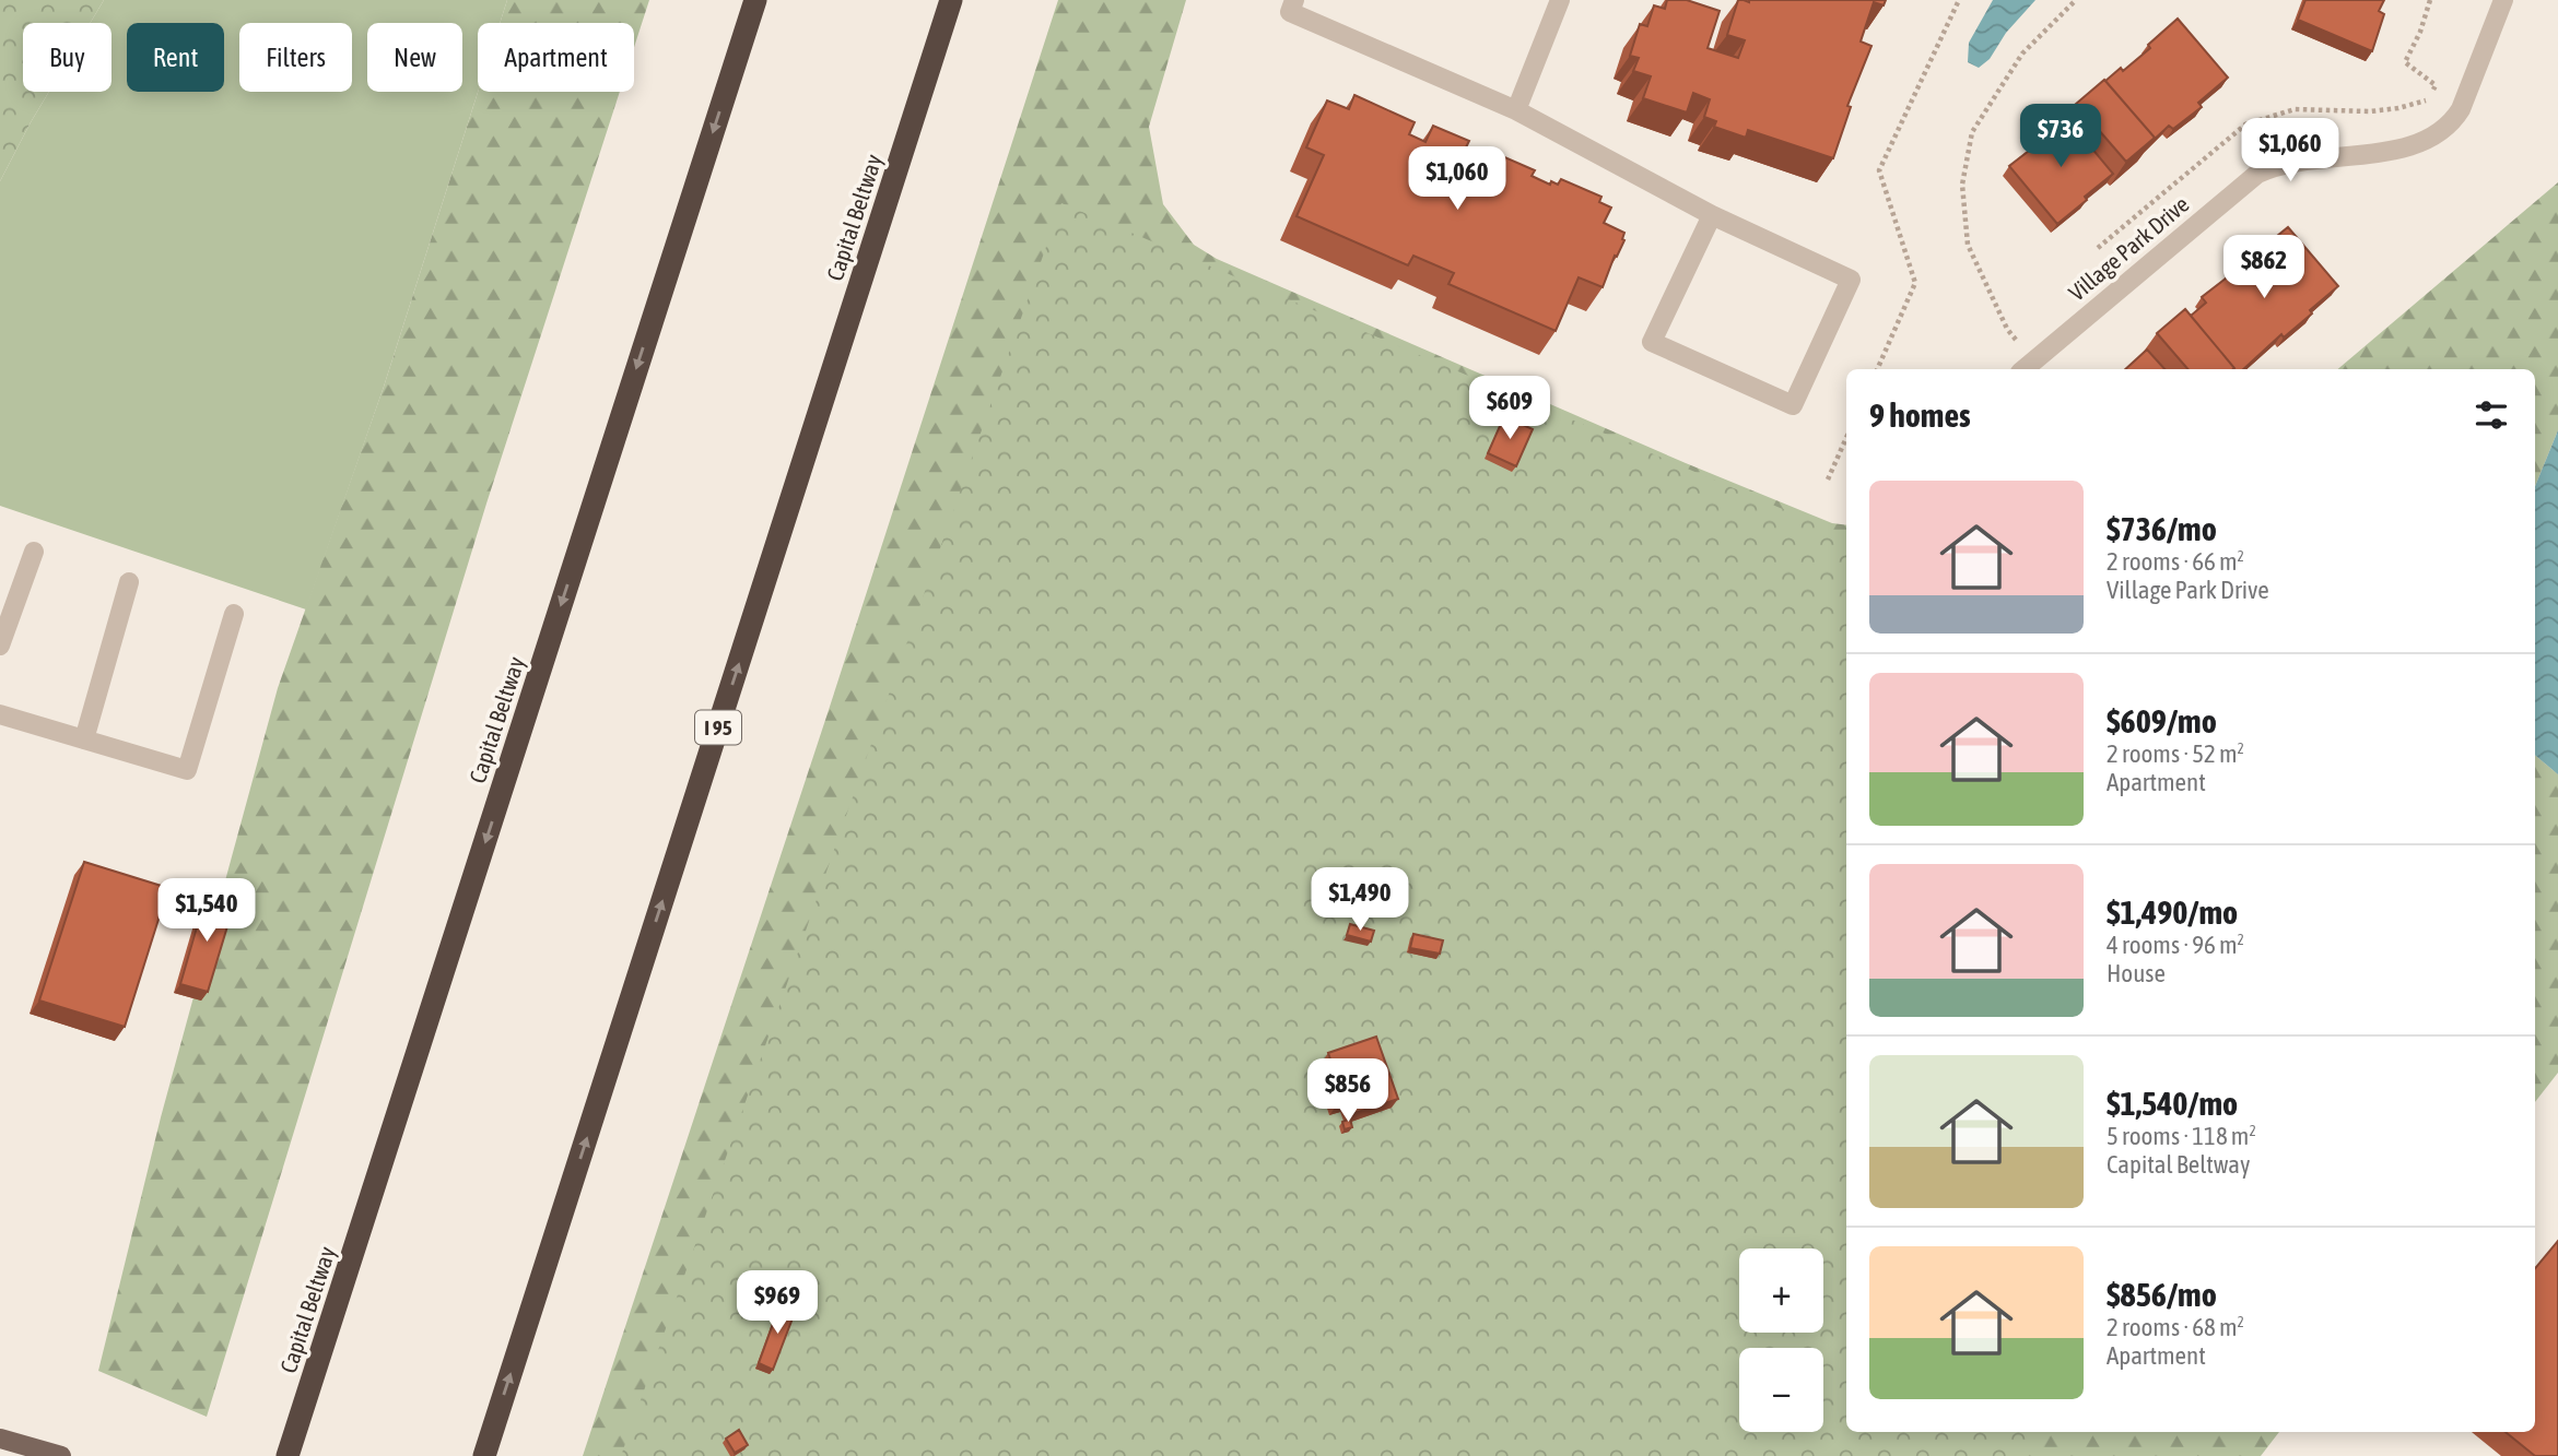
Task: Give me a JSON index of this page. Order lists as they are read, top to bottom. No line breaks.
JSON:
{"streets":{"highway":["Capital Beltway","I 95"],"street":["Village Park Drive"]},"page":{"chip":["Buy","Rent","Filters","New","Apartment"],"price":["$736","$1,060","$1,060","$862","$609","$1,490","$1,540","$856","$969"],"heading":"9 homes","list":[{"name":"$736/mo","note":"2 rooms · 66 m² · Village Park Drive"},{"name":"$609/mo","note":"2 rooms · 52 m² · Apartment"},{"name":"$1,490/mo","note":"4 rooms · 96 m² · House"},{"name":"$1,540/mo","note":"5 rooms · 118 m² · Capital Beltway"},{"name":"$856/mo","note":"2 rooms · 68 m² · Apartment"}],"map_buttons":["+","−"]}}
